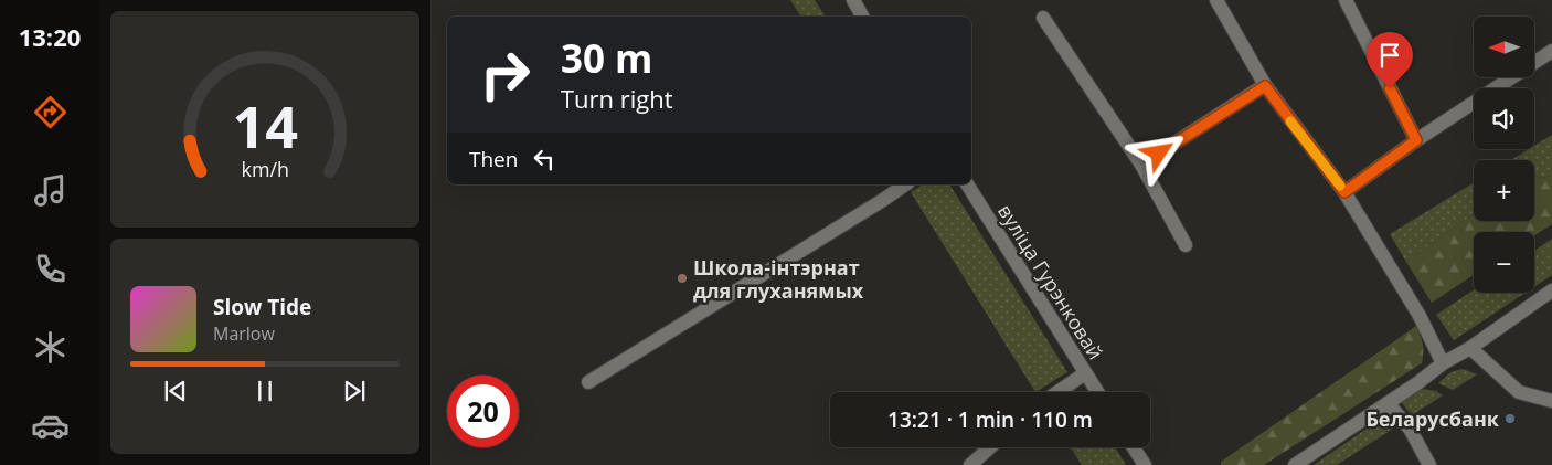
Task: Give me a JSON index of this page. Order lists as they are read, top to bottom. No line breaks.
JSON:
{"streets":{"street":["вуліца Гурэнковай"]},"places":["Школа-інтэрнат для глуханямых","Беларусбанк"],"north":"left","page":{"tabs":"13:20","map_buttons":["+","−"],"turn":["30 m","Turn right"],"then":"Then","song":["Slow Tide","Marlow"],"limit":"20","trip":"13:21 · 1 min · 110 m","gauge":["14","km/h"]}}
